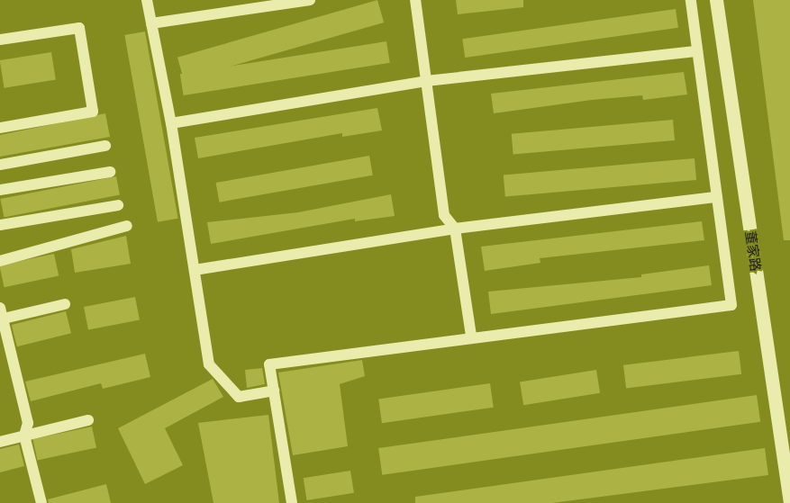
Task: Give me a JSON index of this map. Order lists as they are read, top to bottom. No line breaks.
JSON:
{"streets":{"street":["董家路"]}}
